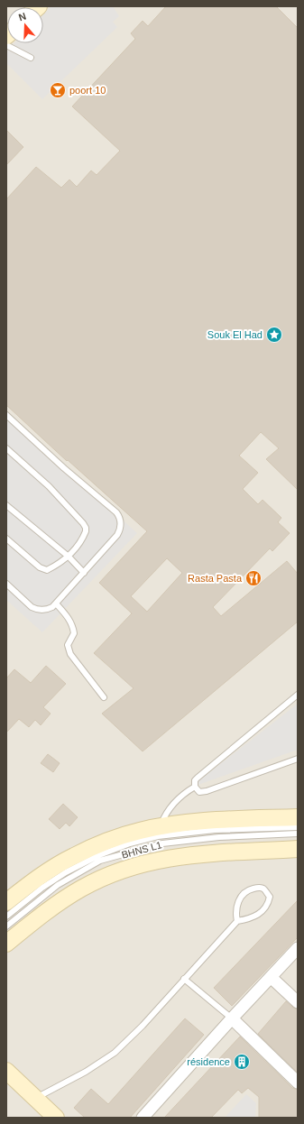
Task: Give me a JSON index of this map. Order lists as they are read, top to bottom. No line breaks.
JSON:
{"streets":{"lane":["BHNS L1"]},"places":{"bar":["poort 10"],"place":["Souk El Had"],"restaurant":["Rasta Pasta"],"building":["résidence"]},"north":"top"}
